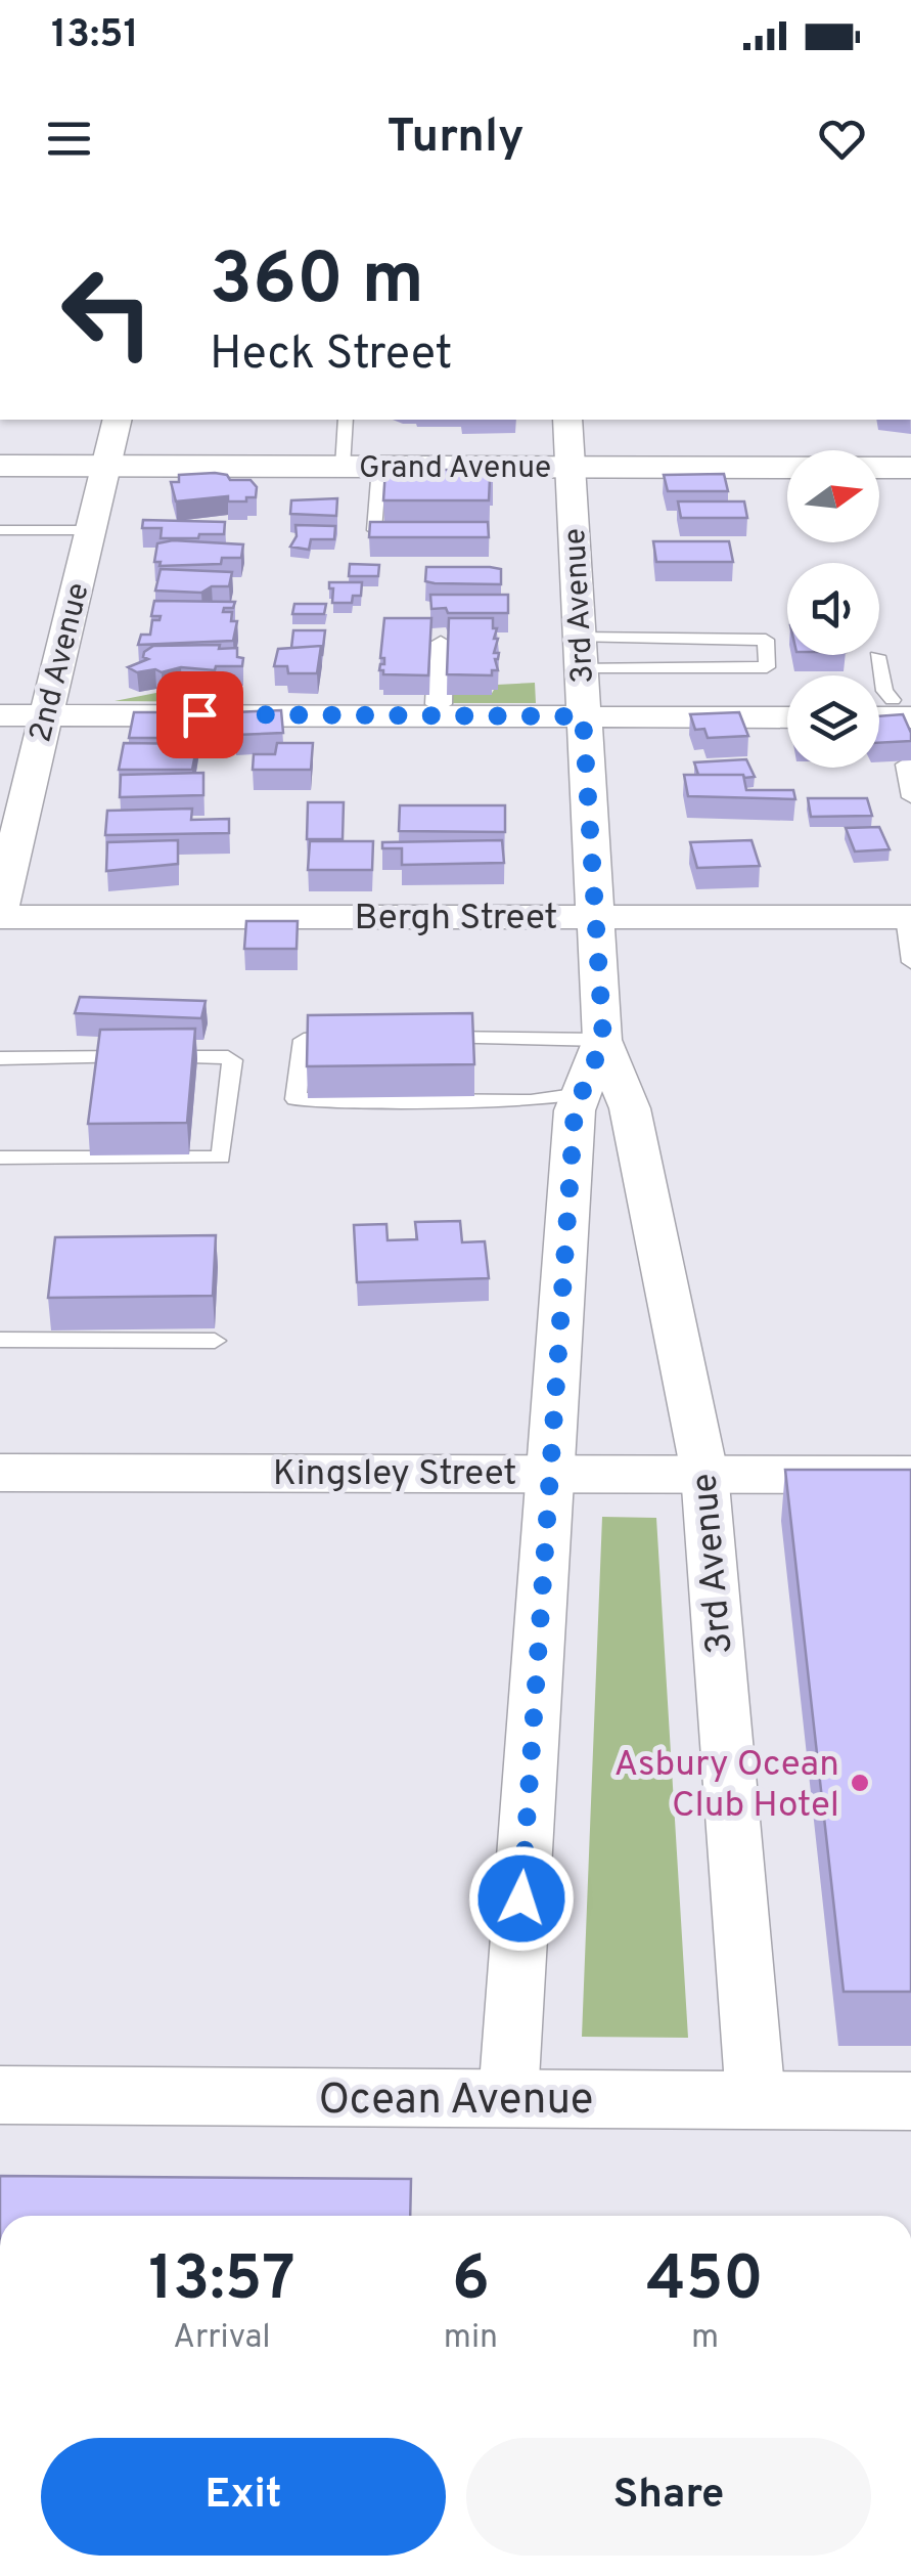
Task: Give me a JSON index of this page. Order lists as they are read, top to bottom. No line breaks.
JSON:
{"streets":{"street":["Grand Avenue","3rd Avenue","2nd Avenue","Bergh Street","Kingsley Street","Ocean Avenue"]},"crossings":[["Grand Avenue","3rd Avenue"],["Grand Avenue","2nd Avenue"],["3rd Avenue","Bergh Street"],["3rd Avenue","Kingsley Street"],["3rd Avenue","Ocean Avenue"]],"places":["Asbury Ocean Club Hotel"],"north":"right","page":{"status":"13:51","header":"Turnly","turn":["360 m","Heck Street"],"eta":["13:57","Arrival","6","min","450","m"],"buttons":["Exit","Share"]}}
